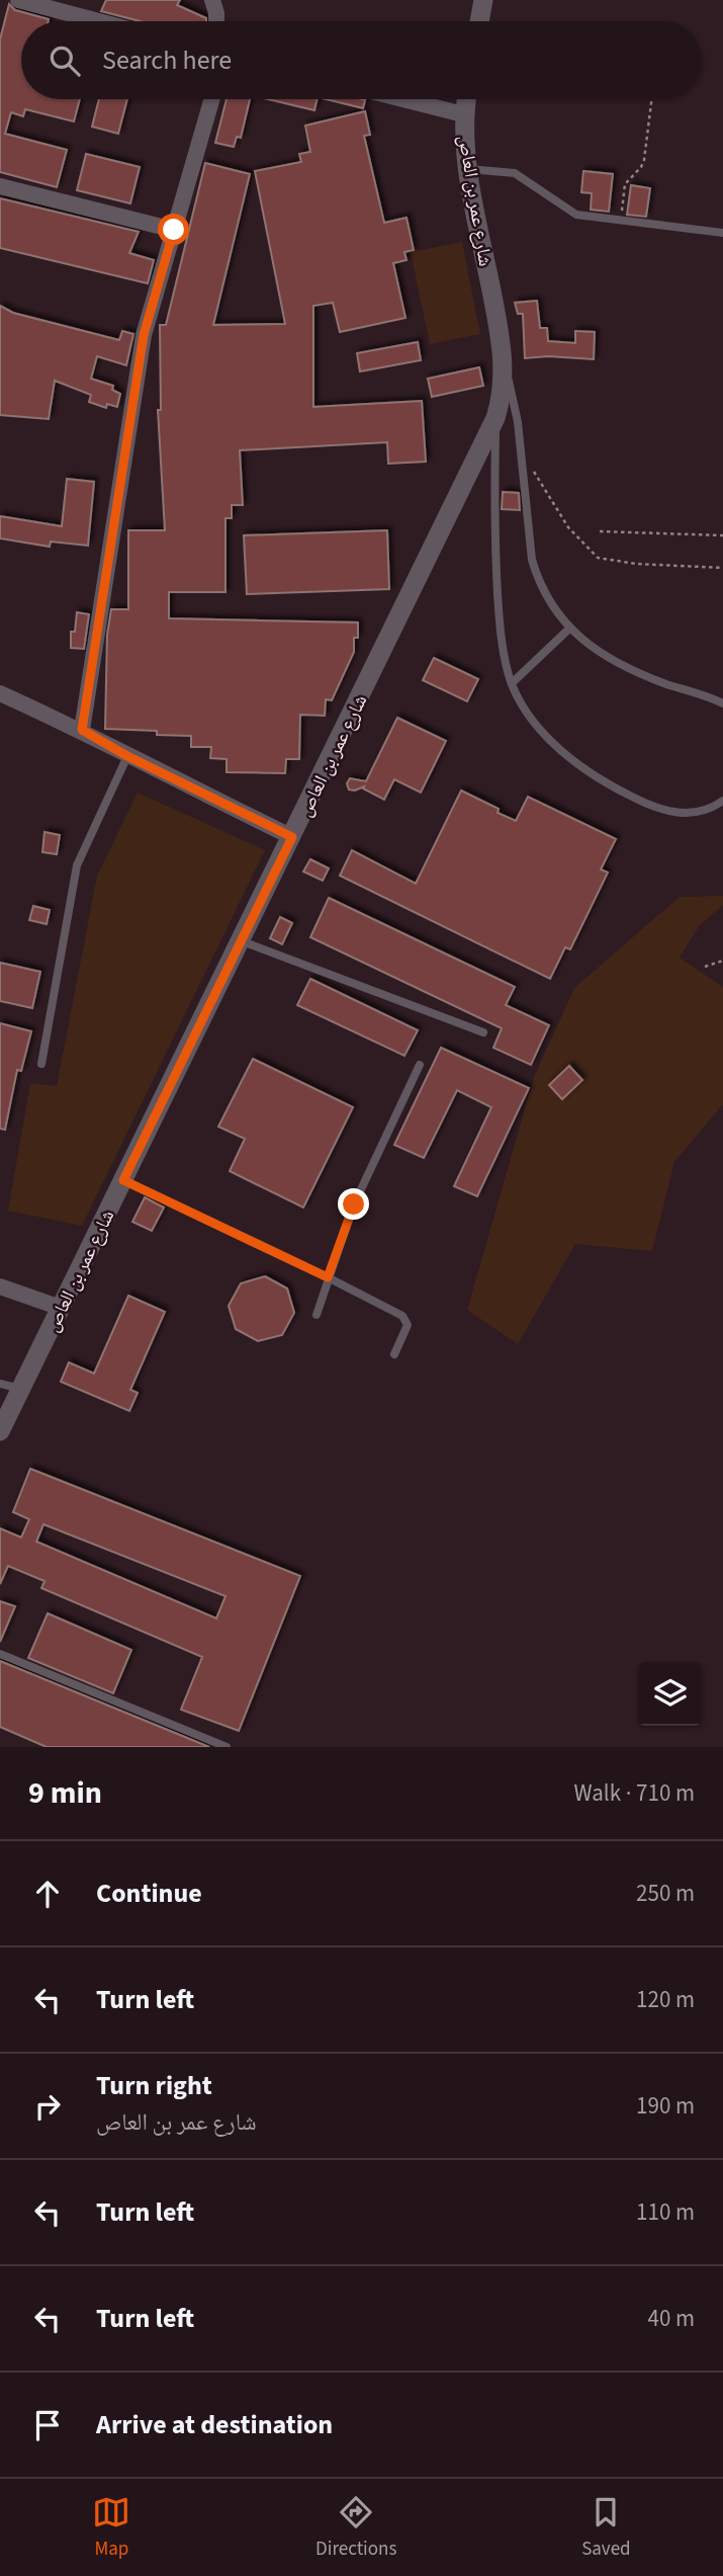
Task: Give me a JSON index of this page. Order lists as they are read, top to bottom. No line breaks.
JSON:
{"streets":{"street":["شارع عمر بن العاص"]},"page":{"search":"Search here","heading":["9 min","Walk · 710 m"],"list":[["Continue","250 m"],["Turn left","120 m"],["Turn right","شارع عمر بن العاص","190 m"],["Turn left","110 m"],["Turn left","40 m"],"Arrive at destination"],"nav":["Map","Directions","Saved"]}}
